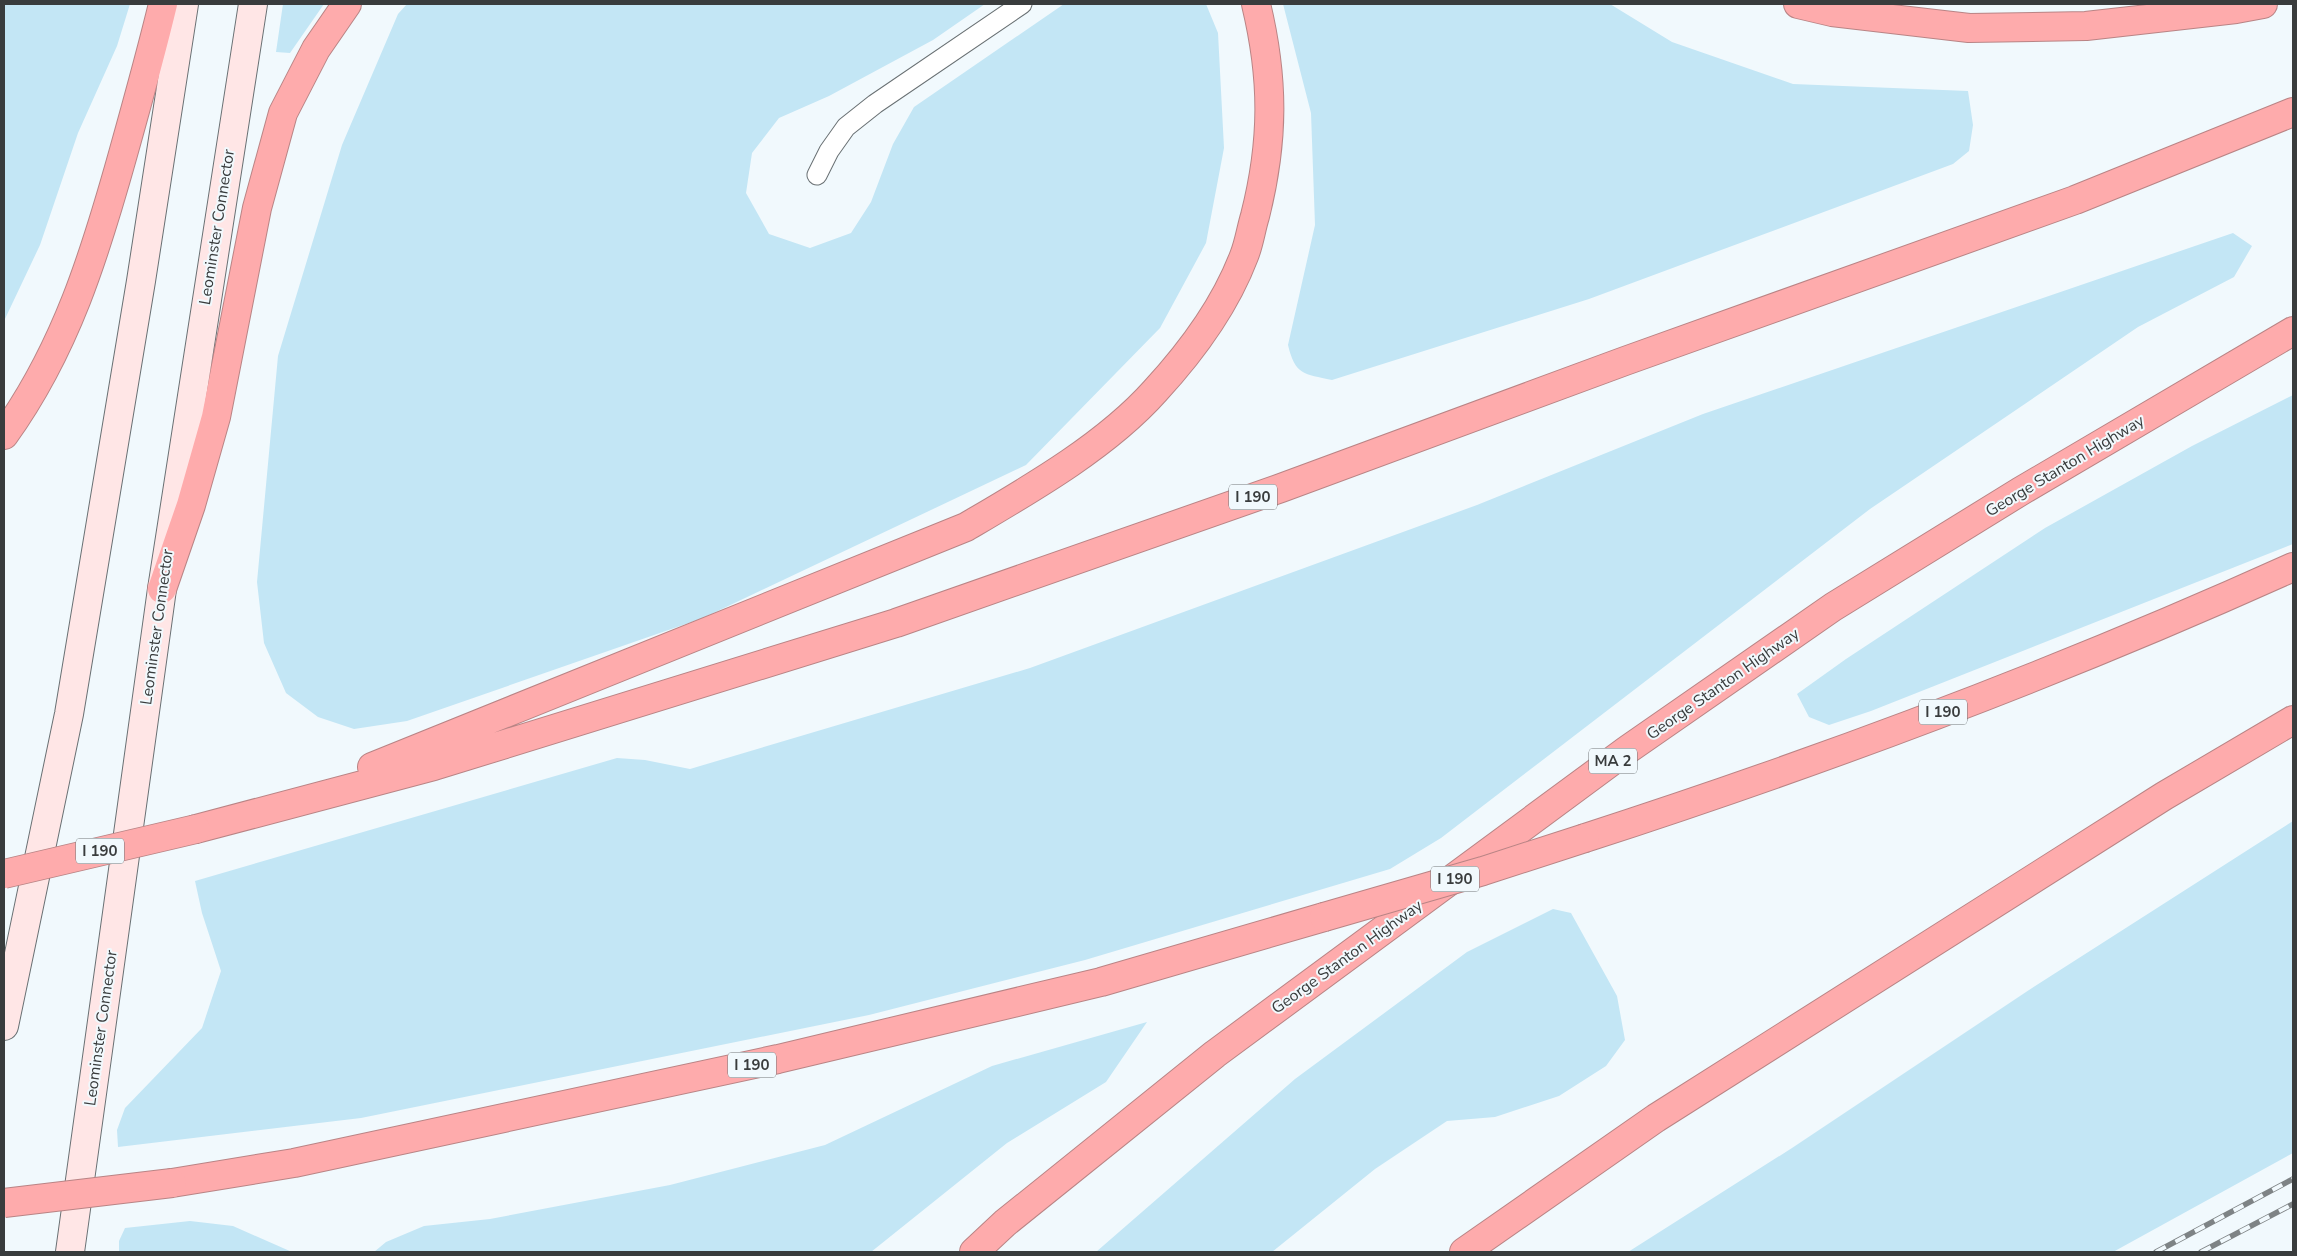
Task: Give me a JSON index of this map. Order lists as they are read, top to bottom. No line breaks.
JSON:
{"streets":{"highway":["George Stanton Highway","I 190","MA 2"],"main road":["Leominster Connector"]}}
